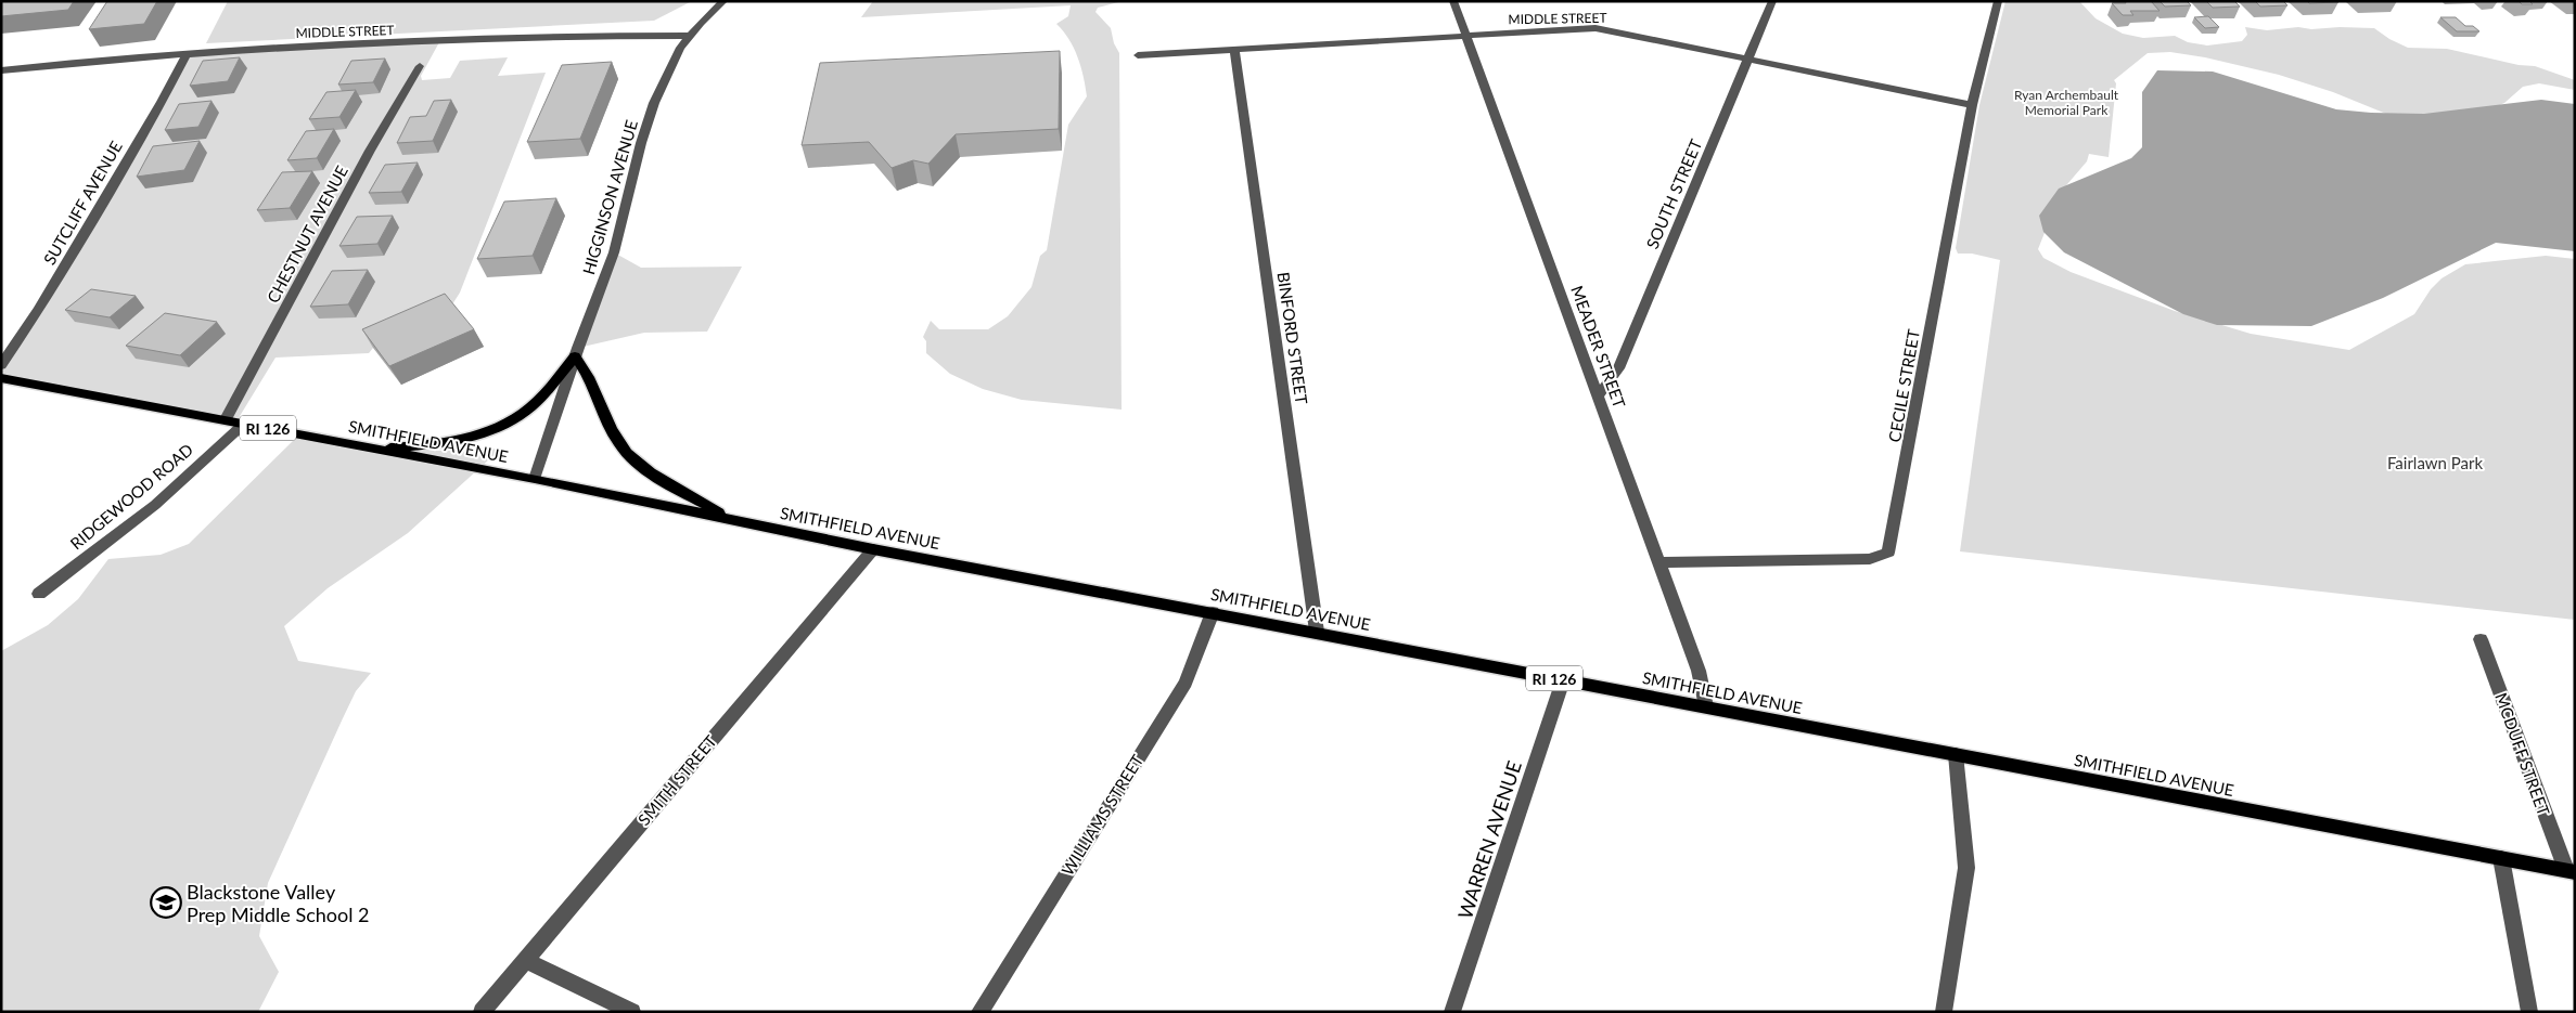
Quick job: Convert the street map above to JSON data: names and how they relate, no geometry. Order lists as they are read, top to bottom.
{
  "streets": {
    "main road": ["RI 126", "SMITHFIELD AVENUE"],
    "street": [
      "MIDDLE STREET",
      "SOUTH STREET",
      "HIGGINSON AVENUE",
      "SUTCLIFF AVENUE",
      "CHESTNUT AVENUE",
      "BINFORD STREET",
      "MEADER STREET",
      "CECILE STREET",
      "RIDGEWOOD ROAD",
      "MCDUFF STREET",
      "SMITH STREET",
      "WILLIAMS STREET",
      "WARREN AVENUE"
    ]
  },
  "crossings": [
    ["MIDDLE STREET", "SOUTH STREET"],
    ["MIDDLE STREET", "HIGGINSON AVENUE"],
    ["MIDDLE STREET", "SUTCLIFF AVENUE"],
    ["MIDDLE STREET", "BINFORD STREET"],
    ["MIDDLE STREET", "MEADER STREET"],
    ["MIDDLE STREET", "CECILE STREET"],
    ["SOUTH STREET", "MEADER STREET"],
    ["HIGGINSON AVENUE", "SMITHFIELD AVENUE"],
    ["CHESTNUT AVENUE", "SMITHFIELD AVENUE"],
    ["BINFORD STREET", "SMITHFIELD AVENUE"],
    ["MEADER STREET", "CECILE STREET"],
    ["MEADER STREET", "SMITHFIELD AVENUE"],
    ["SMITHFIELD AVENUE", "RIDGEWOOD ROAD"],
    ["SMITHFIELD AVENUE", "MCDUFF STREET"],
    ["SMITHFIELD AVENUE", "SMITH STREET"],
    ["SMITHFIELD AVENUE", "WILLIAMS STREET"],
    ["SMITHFIELD AVENUE", "WARREN AVENUE"]
  ],
  "parks": ["Ryan Archembault Memorial Park", "Fairlawn Park"],
  "places": {
    "school or university": ["Blackstone Valley Prep Middle School 2"]
  }
}
